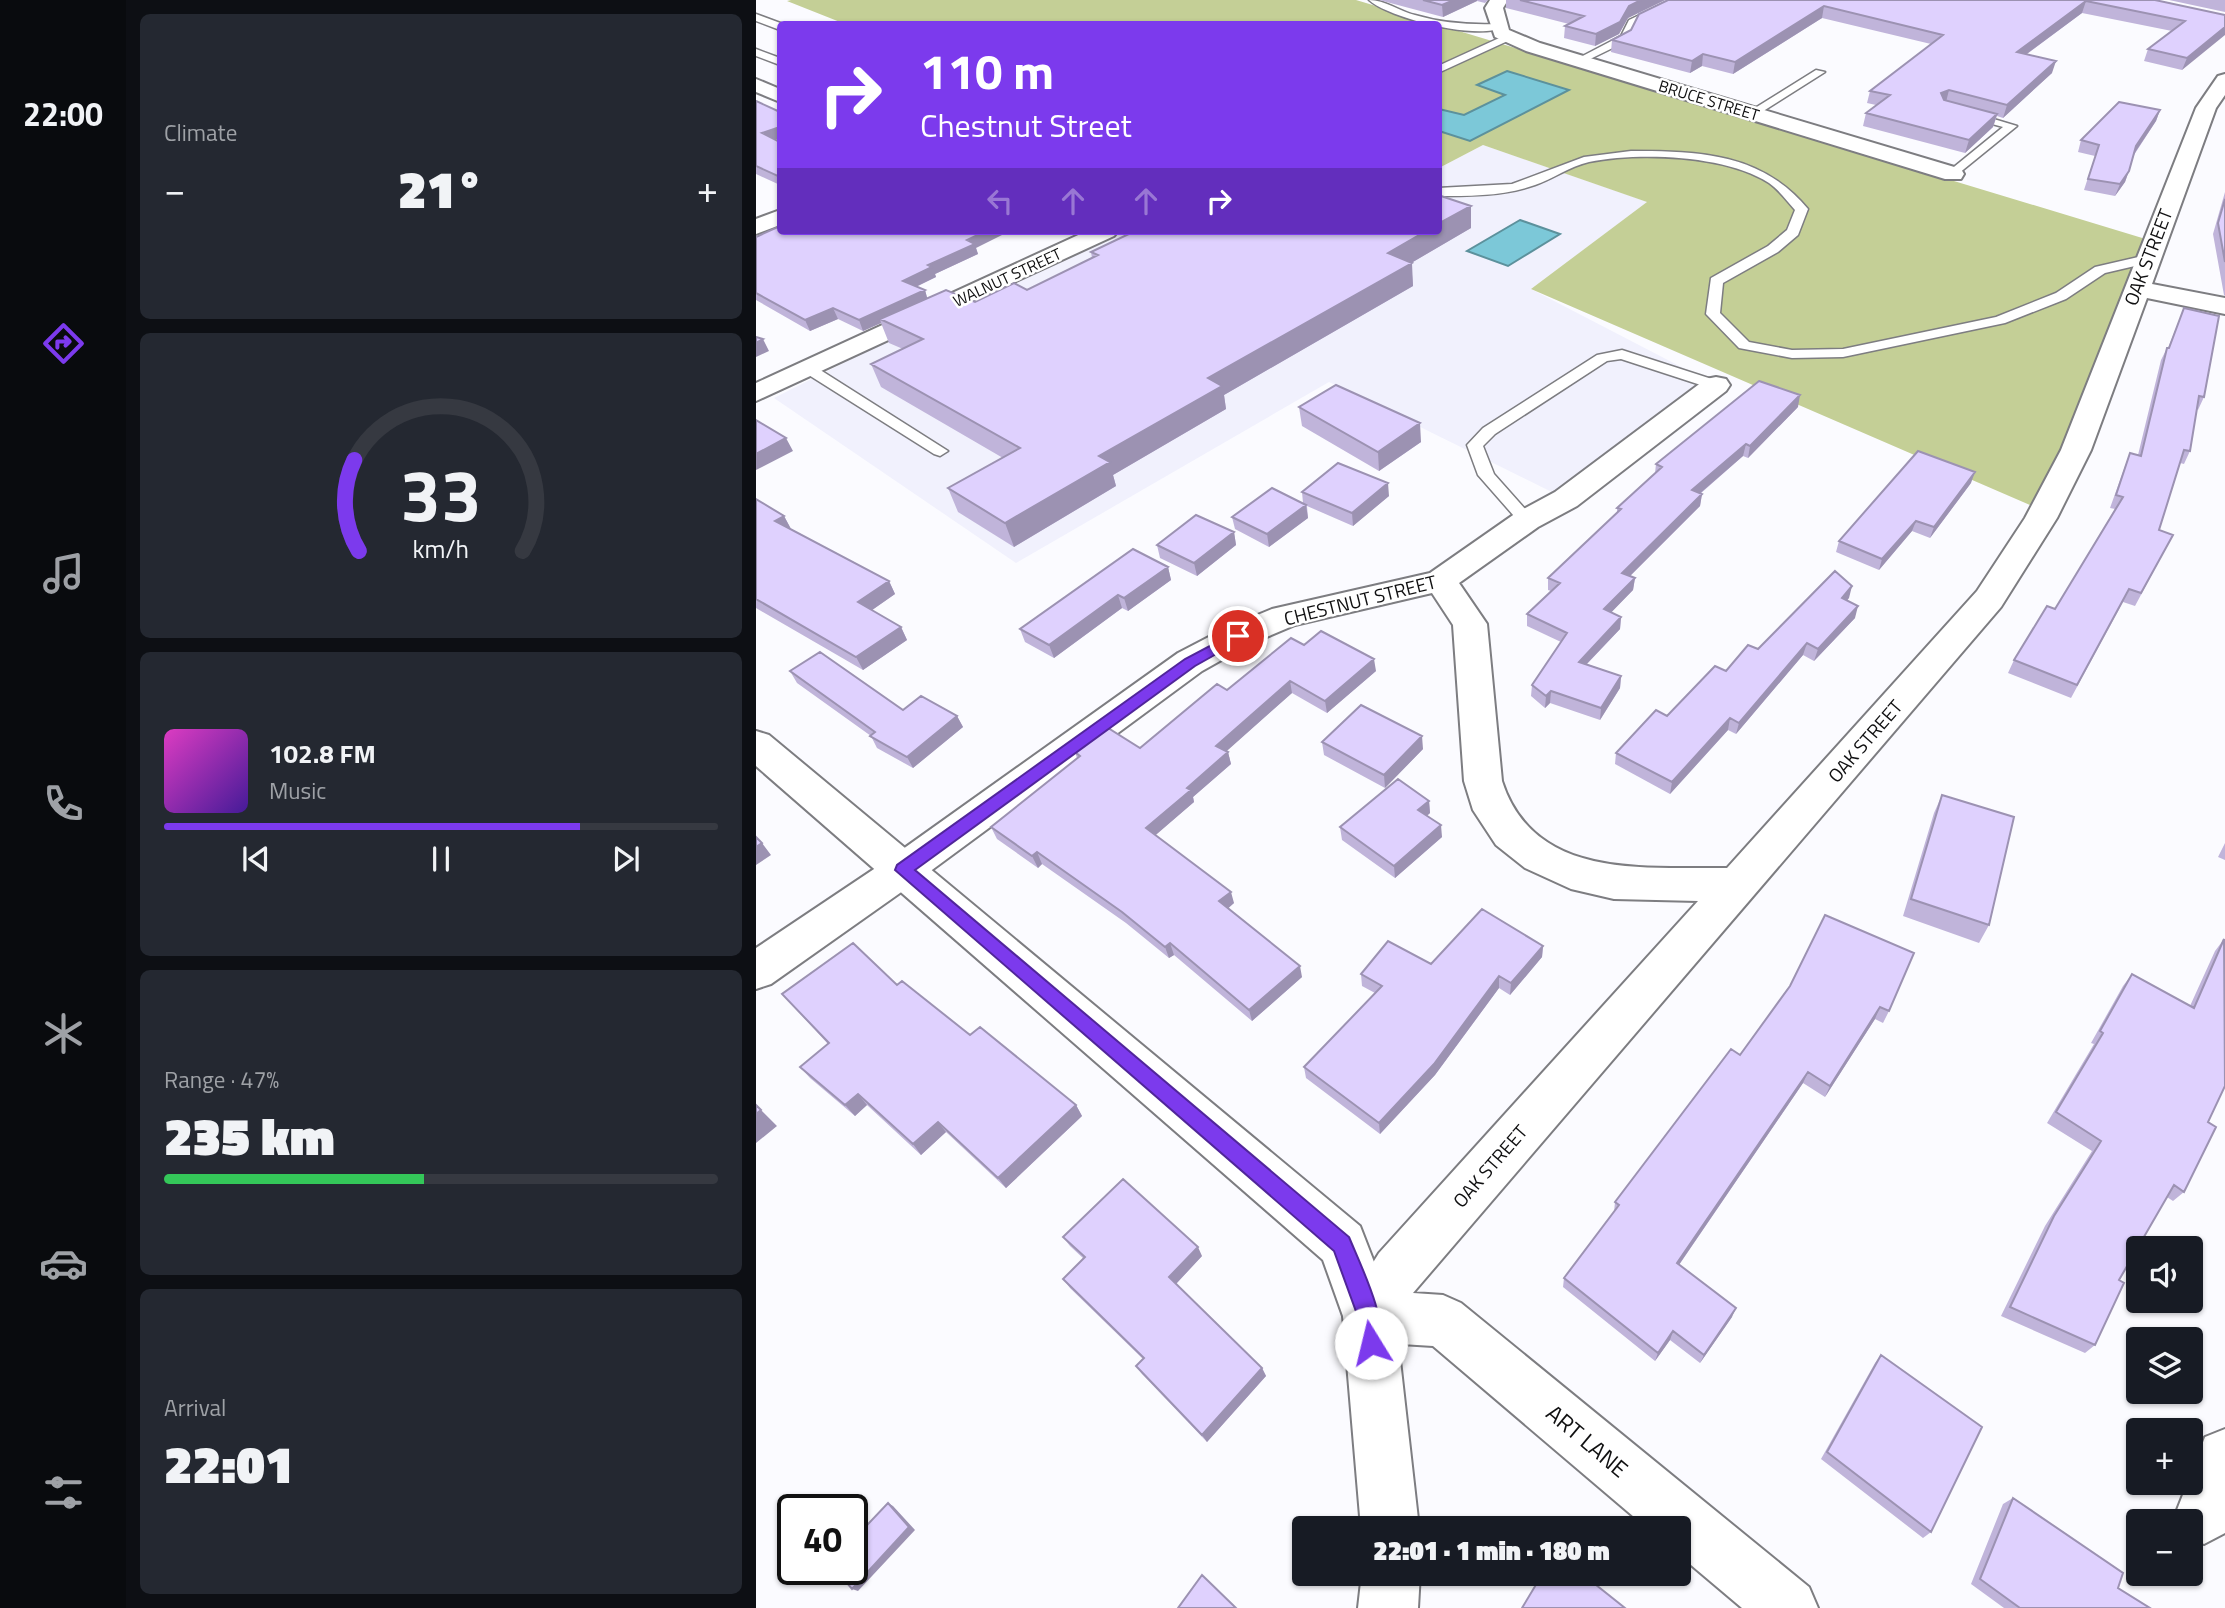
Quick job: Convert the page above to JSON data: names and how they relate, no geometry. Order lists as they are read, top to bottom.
{
  "streets": {
    "street": [
      "BRUCE STREET",
      "OAK STREET",
      "WALNUT STREET",
      "CHESTNUT STREET",
      "ART LANE"
    ]
  },
  "crossings": [
    ["OAK STREET", "ART LANE"]
  ],
  "page": {
    "tabs": "22:00",
    "tile": [
      "Climate",
      ["Range · 47%", "235 km"],
      ["Arrival", "22:01"]
    ],
    "turn": ["110 m", "Chestnut Street"],
    "heat": ["−", "21°", "+"],
    "song": ["102.8 FM", "Music"],
    "map_buttons": ["+", "−"],
    "limit": "40",
    "trip": "22:01 · 1 min · 180 m",
    "gauge": ["33", "km/h"]
  }
}
